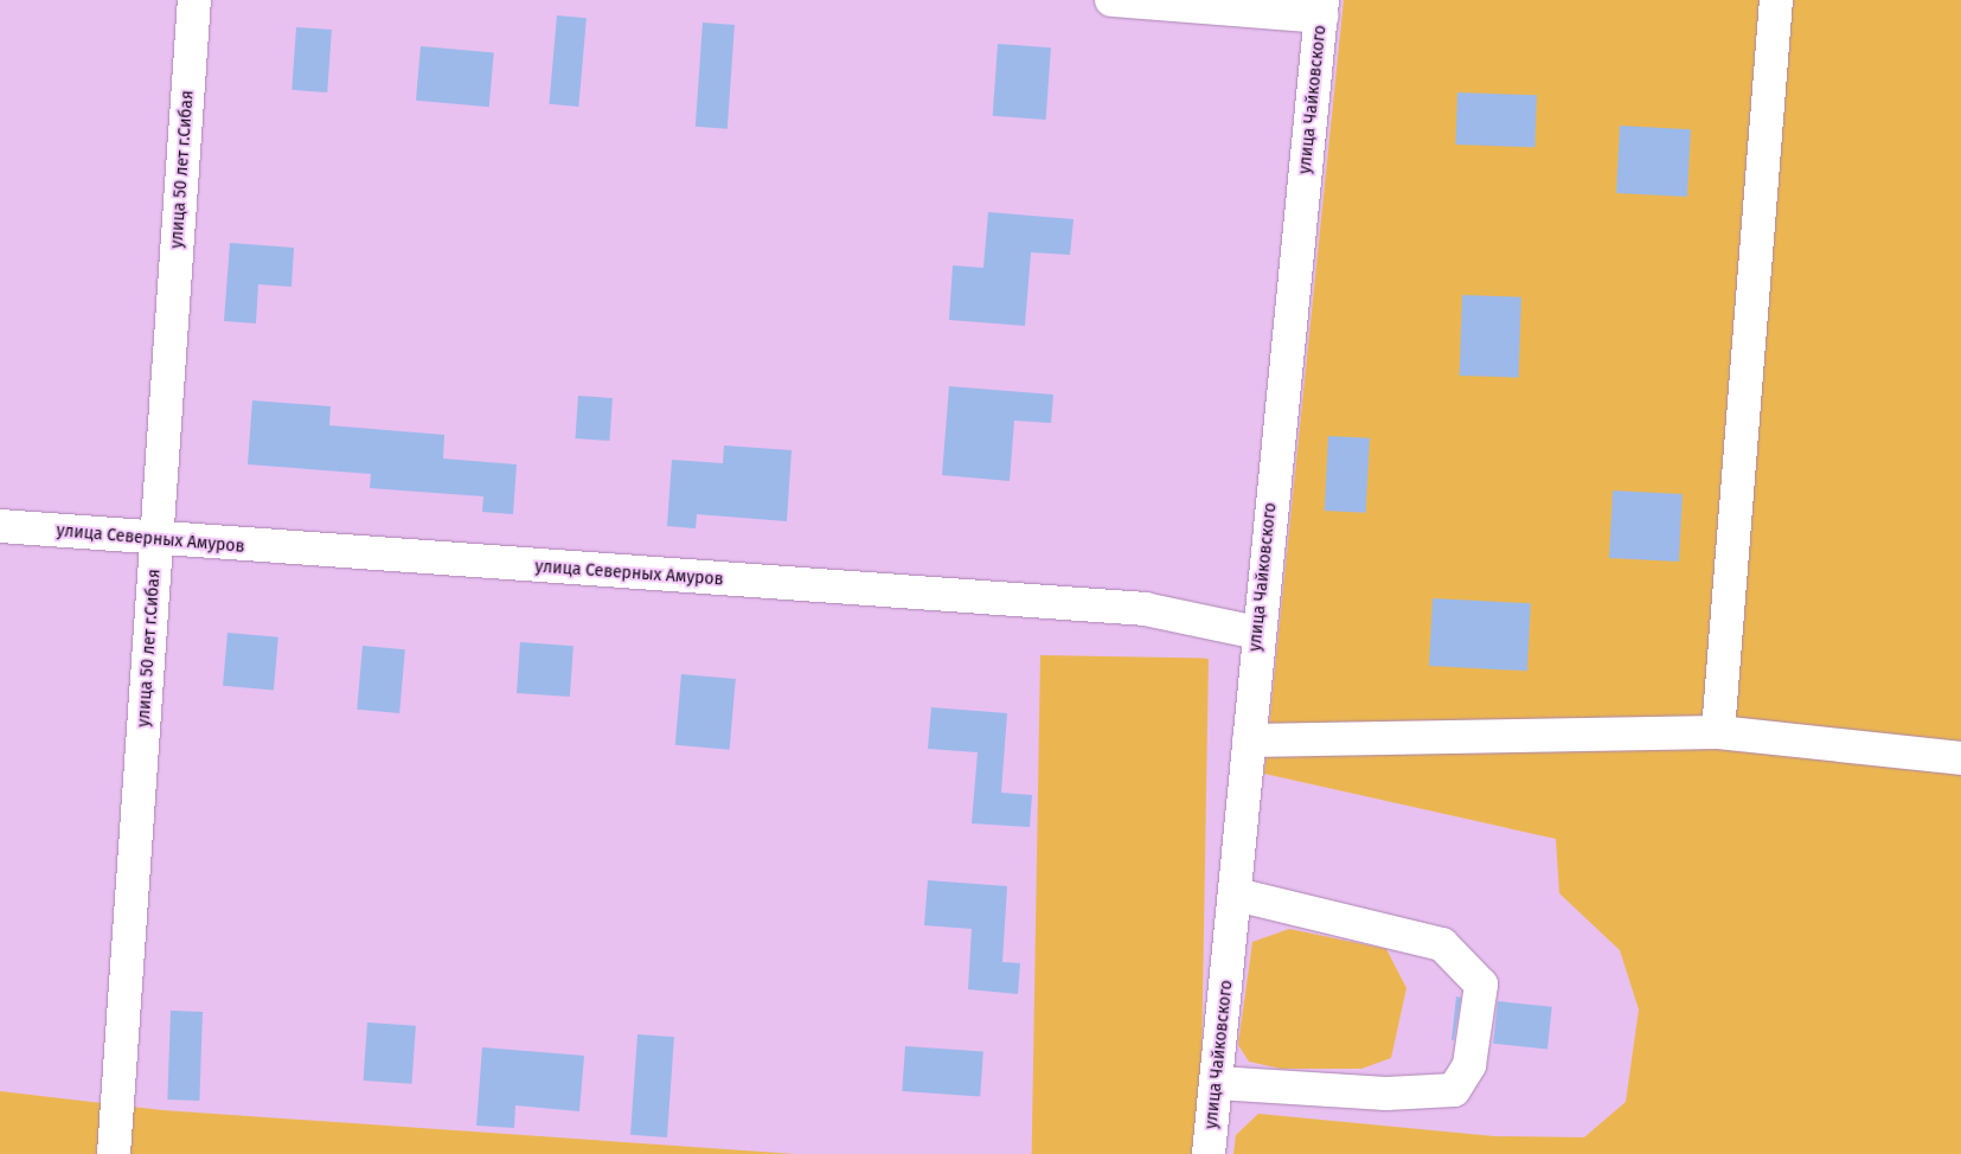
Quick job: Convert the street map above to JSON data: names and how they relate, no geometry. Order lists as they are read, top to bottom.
{
  "streets": {
    "street": ["улица Чайковского", "улица 50 лет г.Сибая", "улица Северных Амуров"]
  },
  "crossings": [
    ["улица Чайковского", "улица Северных Амуров"],
    ["улица 50 лет г.Сибая", "улица Северных Амуров"]
  ]
}
